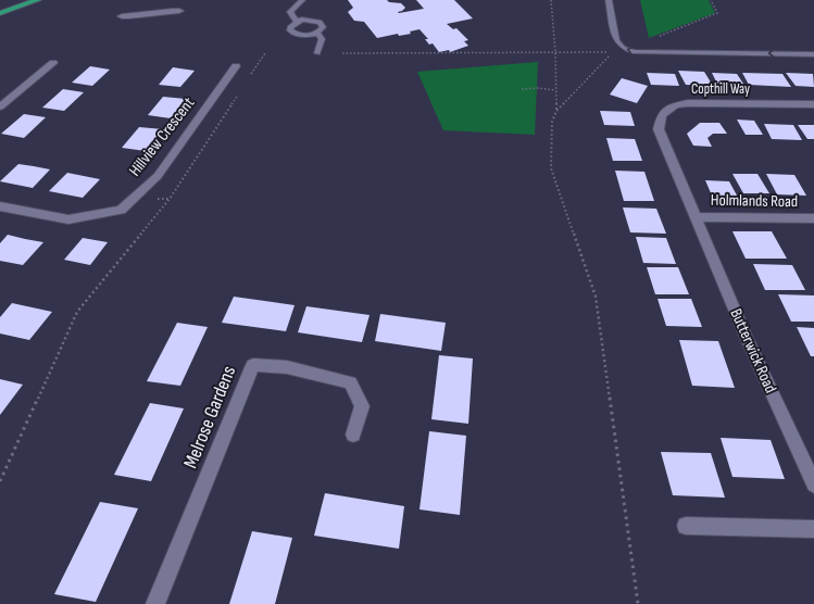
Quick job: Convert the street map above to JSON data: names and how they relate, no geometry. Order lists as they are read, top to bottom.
{
  "streets": {
    "street": [
      "Copthill Way",
      "Hillview Crescent",
      "Holmlands Road",
      "Butterwick Road",
      "Melrose Gardens"
    ]
  },
  "crossings": [
    ["Copthill Way", "Holmlands Road"],
    ["Copthill Way", "Butterwick Road"],
    ["Holmlands Road", "Butterwick Road"]
  ]
}
